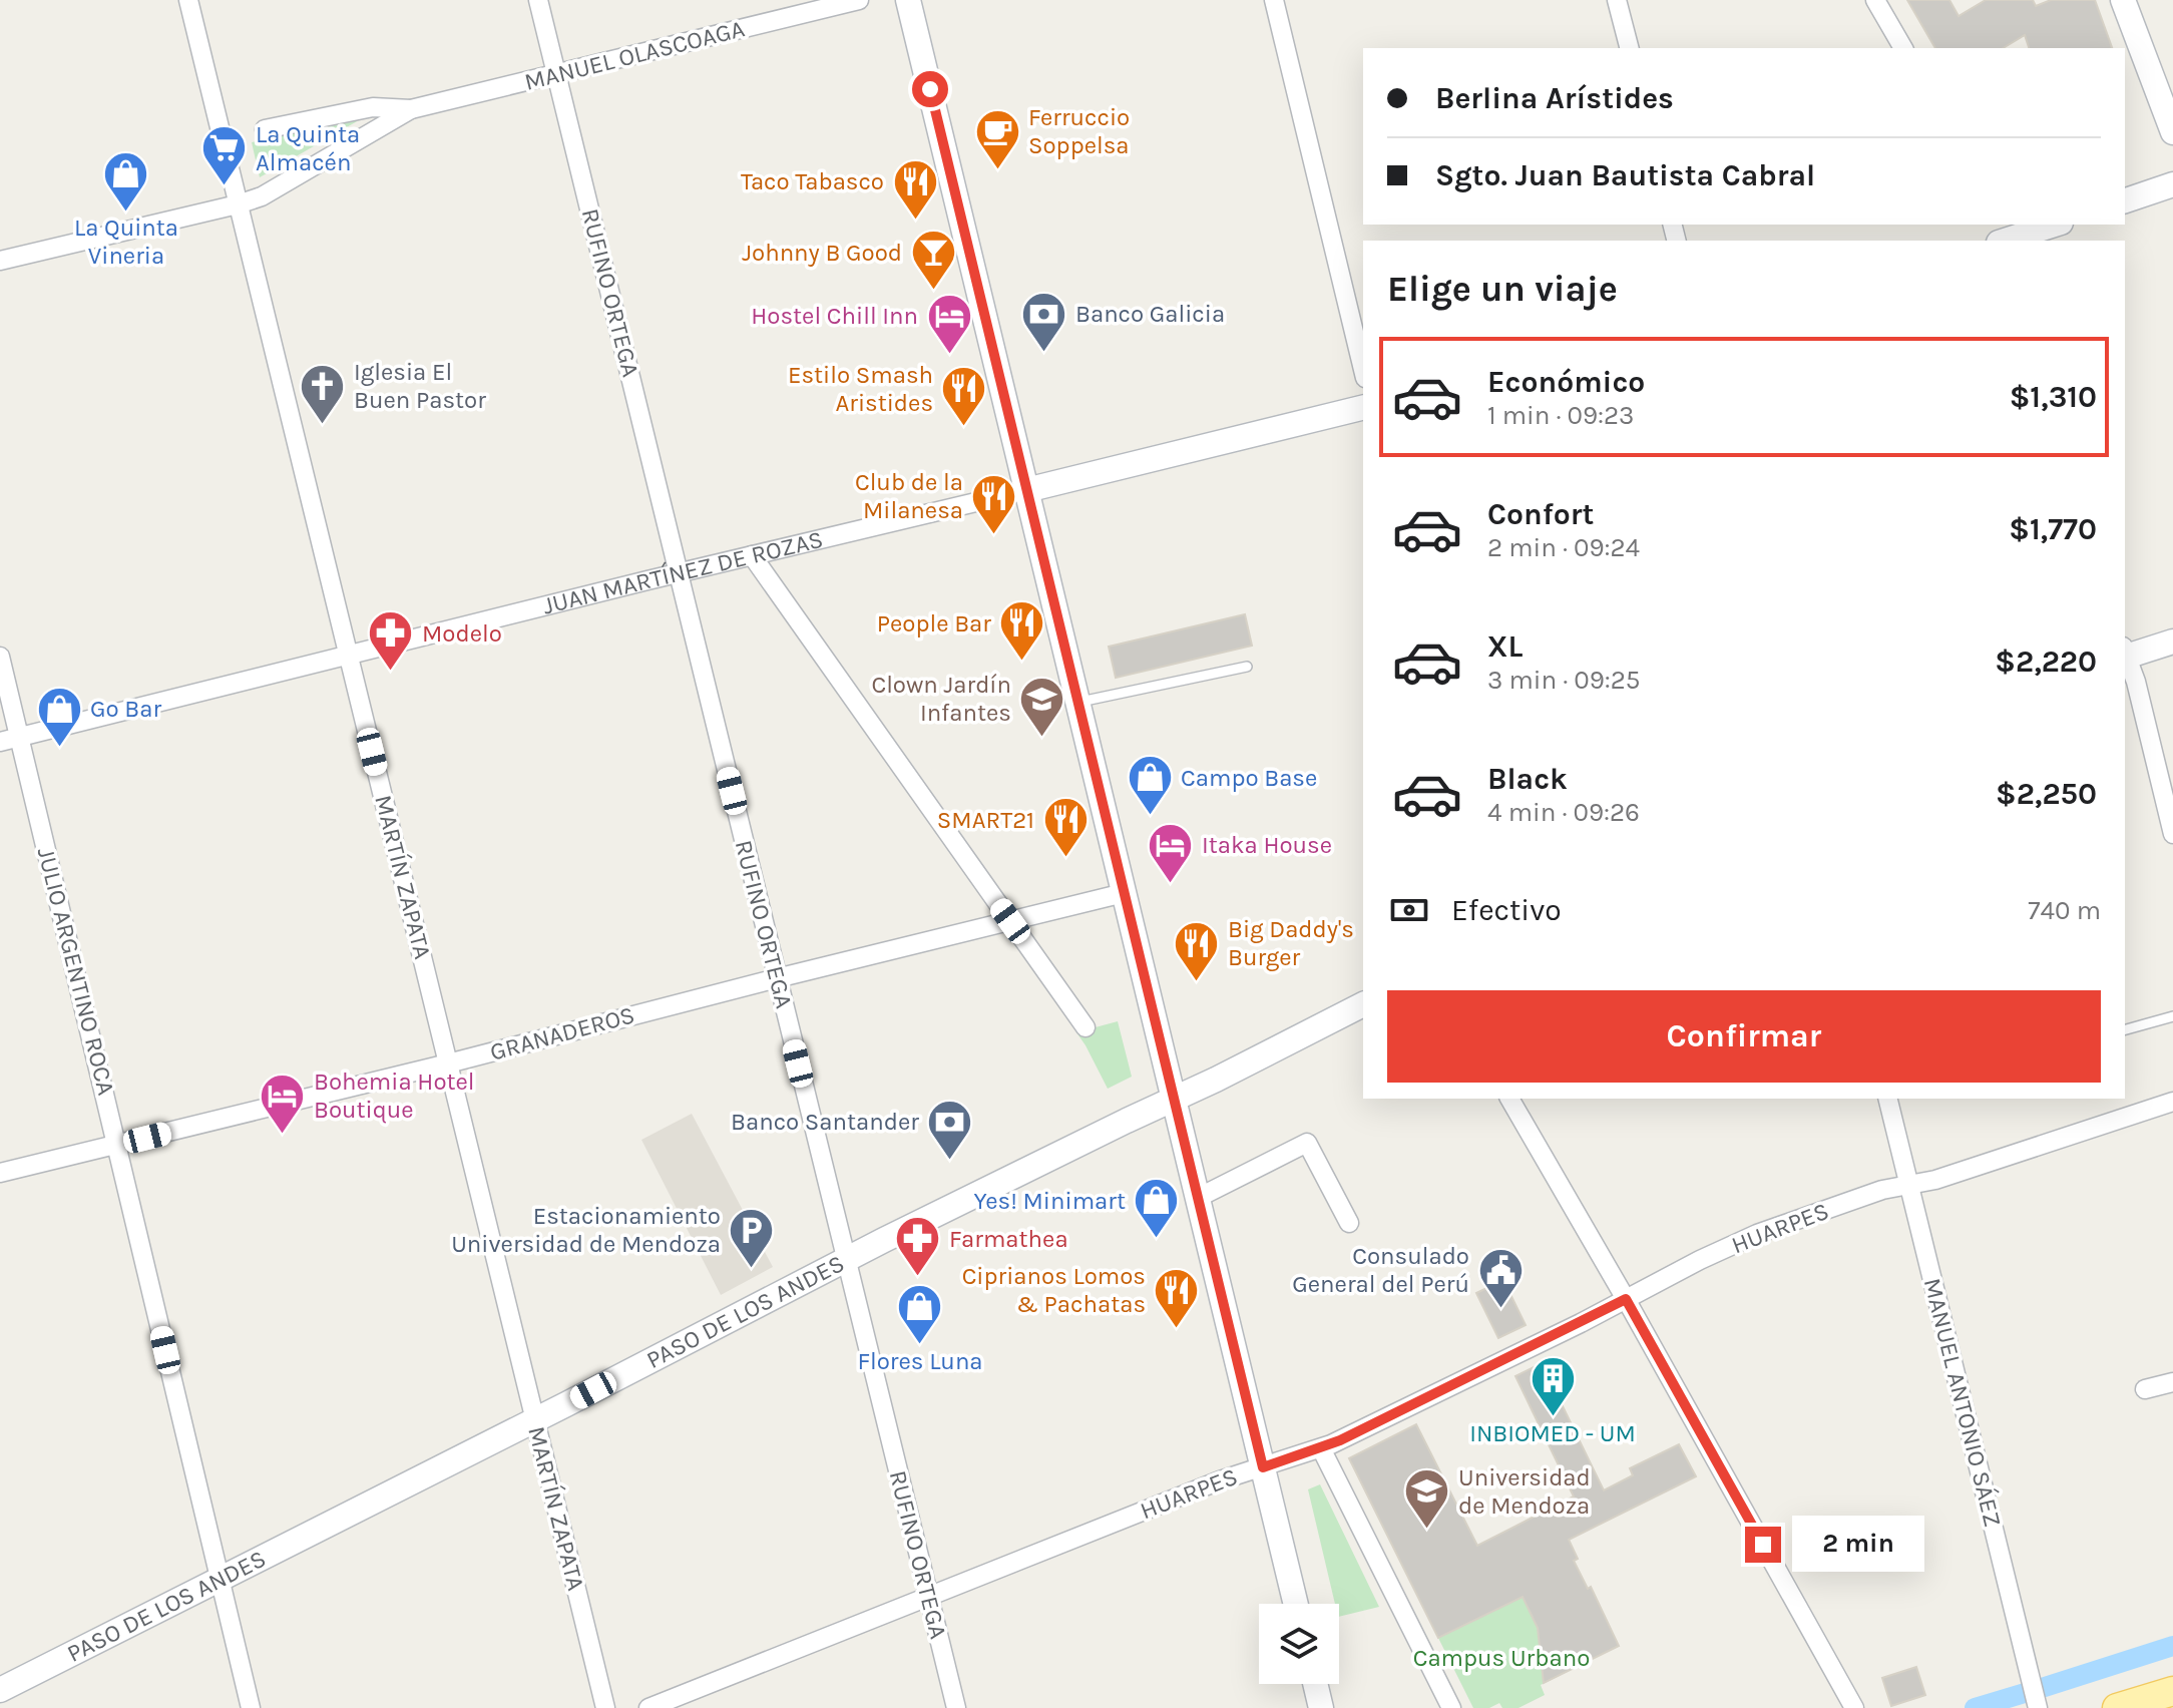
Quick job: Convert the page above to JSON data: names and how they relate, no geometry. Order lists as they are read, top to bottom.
{
  "streets": {
    "street": [
      "MANUEL OLASCOAGA",
      "RUFINO ORTEGA",
      "JUAN MARTÍNEZ DE ROZAS",
      "MARTÍN ZAPATA",
      "JULIO ARGENTINO ROCA",
      "GRANADEROS",
      "HUARPES",
      "PASO DE LOS ANDES",
      "MANUEL ANTONIO SÁEZ"
    ]
  },
  "crossings": [
    ["MANUEL OLASCOAGA", "RUFINO ORTEGA"],
    ["MANUEL OLASCOAGA", "MARTÍN ZAPATA"],
    ["RUFINO ORTEGA", "JUAN MARTÍNEZ DE ROZAS"],
    ["RUFINO ORTEGA", "GRANADEROS"],
    ["RUFINO ORTEGA", "HUARPES"],
    ["RUFINO ORTEGA", "PASO DE LOS ANDES"],
    ["JUAN MARTÍNEZ DE ROZAS", "MARTÍN ZAPATA"],
    ["JUAN MARTÍNEZ DE ROZAS", "JULIO ARGENTINO ROCA"],
    ["MARTÍN ZAPATA", "GRANADEROS"],
    ["MARTÍN ZAPATA", "PASO DE LOS ANDES"],
    ["JULIO ARGENTINO ROCA", "GRANADEROS"],
    ["JULIO ARGENTINO ROCA", "PASO DE LOS ANDES"],
    ["HUARPES", "MANUEL ANTONIO SÁEZ"]
  ],
  "parks": ["Campus Urbano"],
  "places": {
    "cafe": ["Ferruccio Soppelsa"],
    "supermarket": ["La Quinta Almacén"],
    "shop": [
      "La Quinta Vineria",
      "Go Bar",
      "Campo Base",
      "Yes! Minimart",
      "Flores Luna"
    ],
    "restaurant": [
      "Taco Tabasco",
      "Estilo Smash Aristides",
      "Club de la Milanesa",
      "People Bar",
      "SMART21",
      "Big Daddy's Burger",
      "Ciprianos Lomos & Pachatas"
    ],
    "bar": ["Johnny B Good"],
    "bank": ["Banco Galicia", "Banco Santander"],
    "hotel": ["Hostel Chill Inn", "Itaka House", "Bohemia Hotel Boutique"],
    "church": ["Iglesia El Buen Pastor"],
    "pharmacy": ["Modelo", "Farmathea"],
    "school or university": ["Clown Jardín Infantes", "Universidad de Mendoza"],
    "parking": ["Estacionamiento Universidad de Mendoza"],
    "public building": ["Consulado General del Perú"],
    "building": ["INBIOMED - UM"]
  },
  "page": {
    "banner": ["Berlina Arístides", "Sgto. Juan Bautista Cabral"],
    "heading": "Elige un viaje",
    "list": [
      {
        "name": "Económico",
        "note": "1 min · 09:23",
        "value": "$1,310"
      },
      {
        "name": "Confort",
        "note": "2 min · 09:24",
        "value": "$1,770"
      },
      {
        "name": "XL",
        "note": "3 min · 09:25",
        "value": "$2,220"
      },
      {
        "name": "Black",
        "note": "4 min · 09:26",
        "value": "$2,250"
      }
    ],
    "pay": ["Efectivo", "740 m"],
    "buttons": "Confirmar",
    "bubble": "2 min"
  }
}
